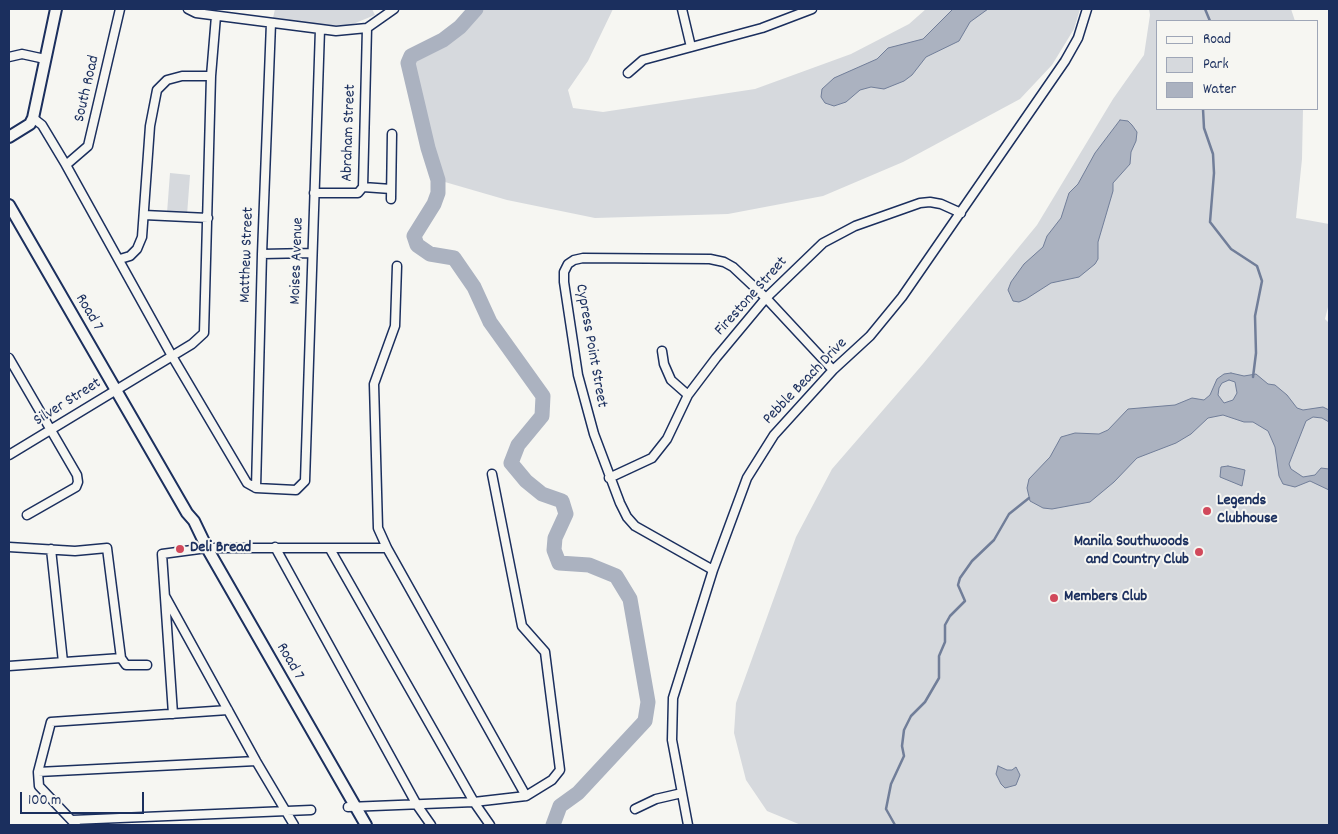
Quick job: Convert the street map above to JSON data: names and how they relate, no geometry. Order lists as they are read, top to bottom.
{
  "streets": {
    "street": [
      "South Road",
      "Abraham Street",
      "Matthew Street",
      "Moises Avenue",
      "Firestone Street",
      "Road 7",
      "Cypress Point Street",
      "Pebble Beach Drive",
      "Silver Street"
    ]
  },
  "crossings": [
    ["Abraham Street", "Moises Avenue"],
    ["Matthew Street", "Moises Avenue"],
    ["Firestone Street", "Cypress Point Street"],
    ["Firestone Street", "Pebble Beach Drive"],
    ["Road 7", "Silver Street"],
    ["Cypress Point Street", "Pebble Beach Drive"]
  ],
  "places": [
    "Legends Clubhouse",
    "Deli Bread",
    "Manila Southwoods and Country Club",
    "Members Club"
  ],
  "legend": ["Road", "Park", "Water"],
  "scale_bar": "100 m"
}
